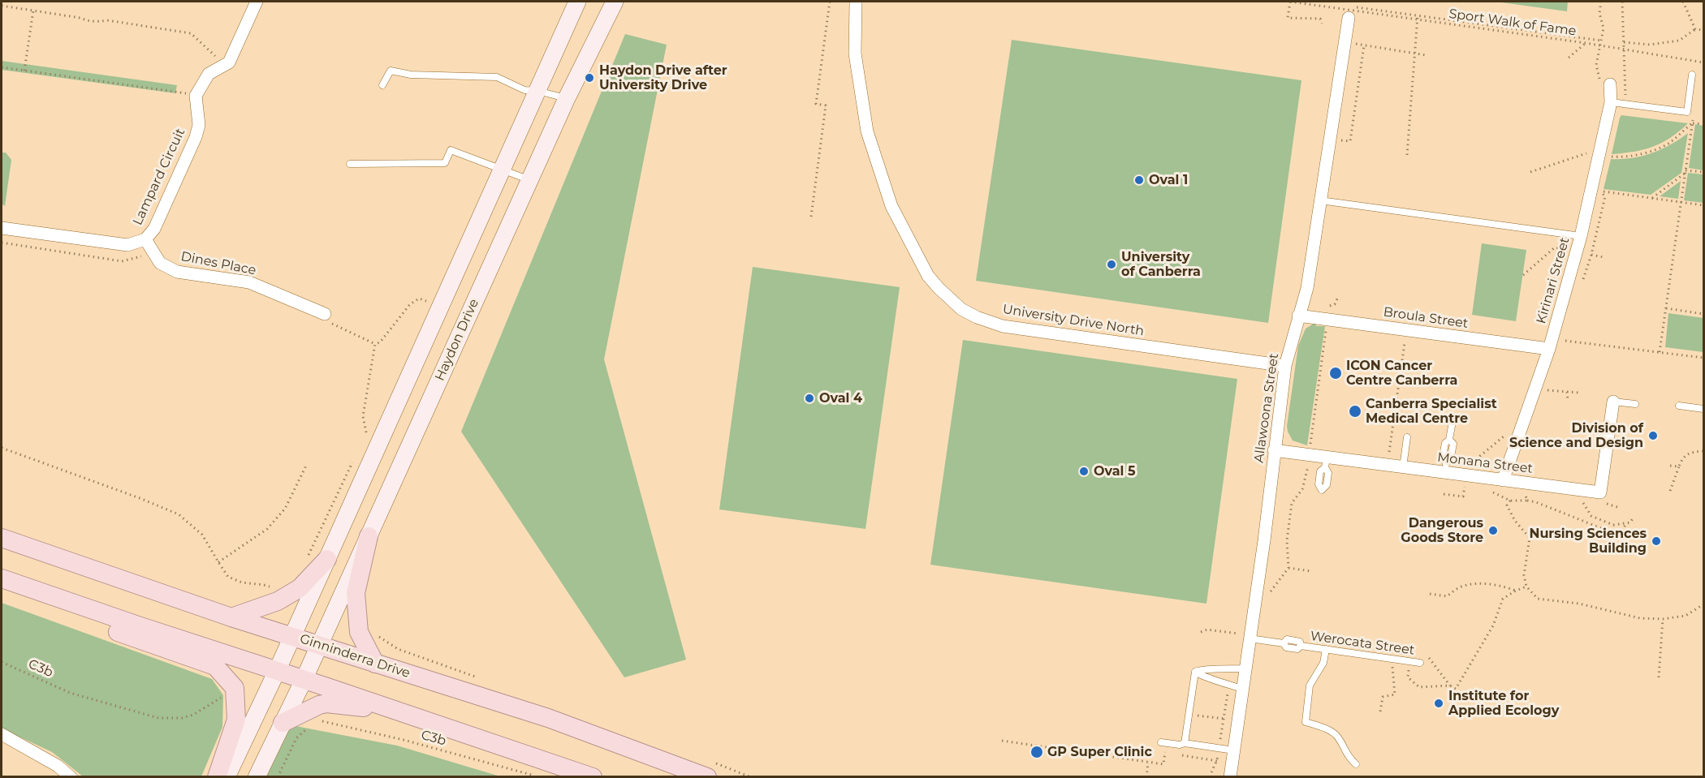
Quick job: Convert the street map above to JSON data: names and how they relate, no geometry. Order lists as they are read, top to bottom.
{
  "streets": {
    "main road": ["Haydon Drive", "Ginninderra Drive"],
    "street": [
      "Lampard Circuit",
      "Dines Place",
      "Kirinari Street",
      "Broula Street",
      "University Drive North",
      "Allawoona Street",
      "Monana Street"
    ],
    "lane": ["Werocata Street"],
    "path": ["Sport Walk of Fame", "C3b"]
  },
  "crossings": [
    ["Lampard Circuit", "Dines Place"],
    ["Kirinari Street", "Broula Street"],
    ["Kirinari Street", "Monana Street"],
    ["Broula Street", "Allawoona Street"],
    ["University Drive North", "Allawoona Street"],
    ["Haydon Drive", "Ginninderra Drive"],
    ["Allawoona Street", "Monana Street"],
    ["Allawoona Street", "Werocata Street"]
  ],
  "places": [
    "Haydon Drive after University Drive",
    "Oval 1",
    "University of Canberra",
    "ICON Cancer Centre Canberra",
    "Oval 4",
    "Canberra Specialist Medical Centre",
    "Division of Science and Design",
    "Oval 5",
    "Dangerous Goods Store",
    "Nursing Sciences Building",
    "Institute for Applied Ecology",
    "GP Super Clinic"
  ]
}
